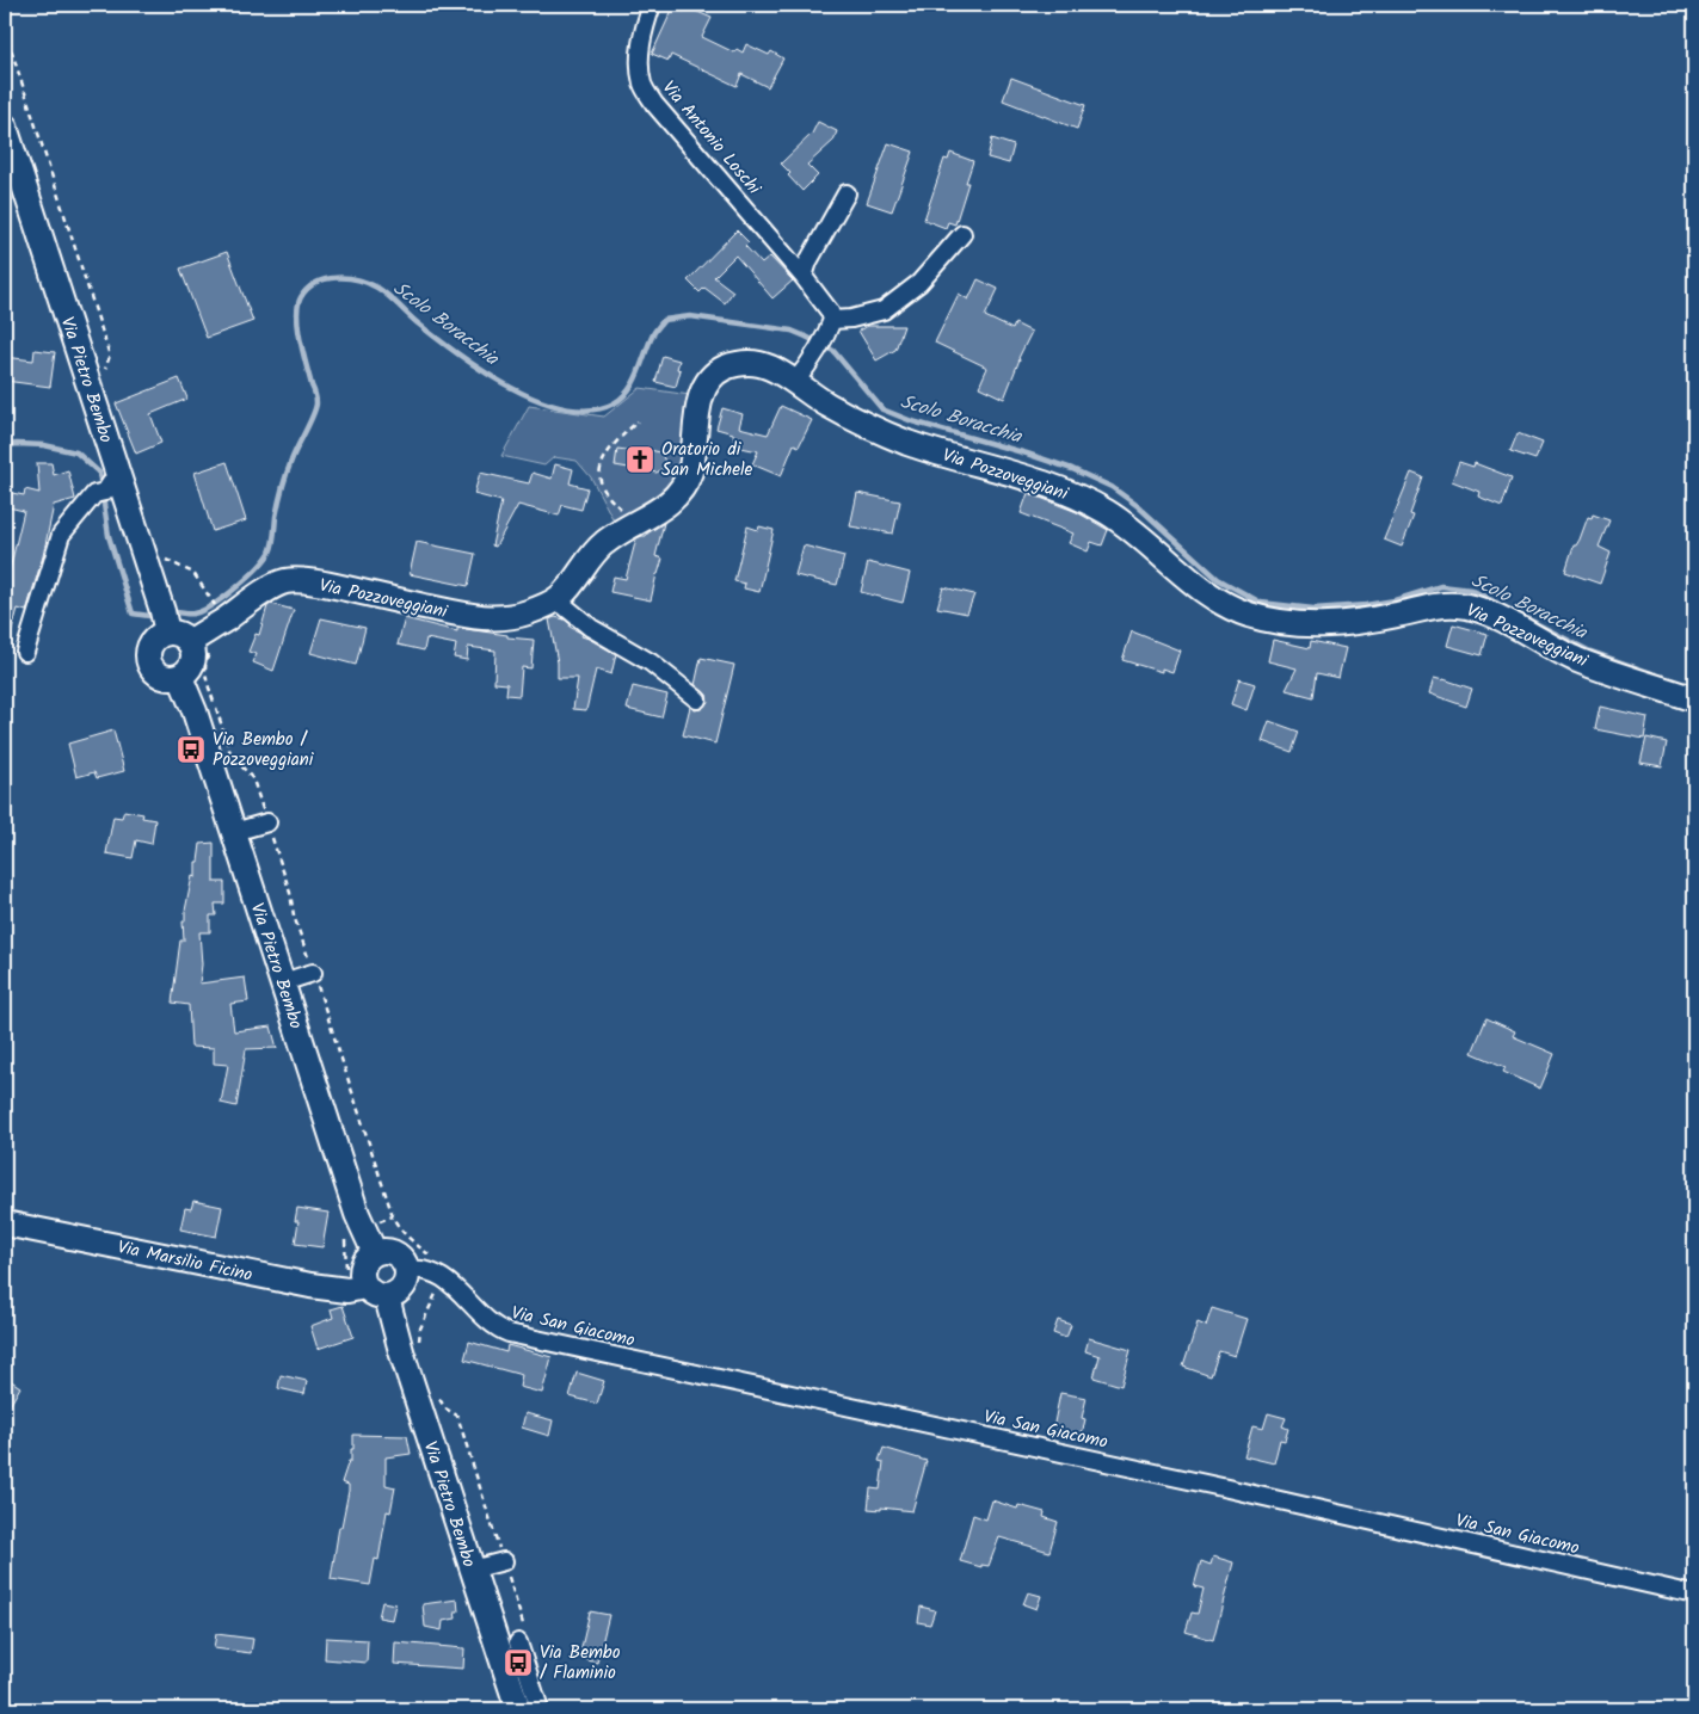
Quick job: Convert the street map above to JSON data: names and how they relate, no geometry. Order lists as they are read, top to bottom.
{
  "streets": {
    "street": [
      "Via Antonio Loschi",
      "Via Pietro Bembo",
      "Via Pozzoveggiani",
      "Via Marsilio Ficino",
      "Via San Giacomo"
    ]
  },
  "crossings": [
    ["Via Pietro Bembo", "Via Pozzoveggiani"],
    ["Via Pietro Bembo", "Via Marsilio Ficino"],
    ["Via Pietro Bembo", "Via San Giacomo"],
    ["Via Marsilio Ficino", "Via San Giacomo"]
  ],
  "water": ["Scolo Boracchia"],
  "places": {
    "church": ["Oratorio di San Michele"],
    "bus stop": ["Via Bembo / Pozzoveggiani", "Via Bembo / Flaminio"]
  }
}
